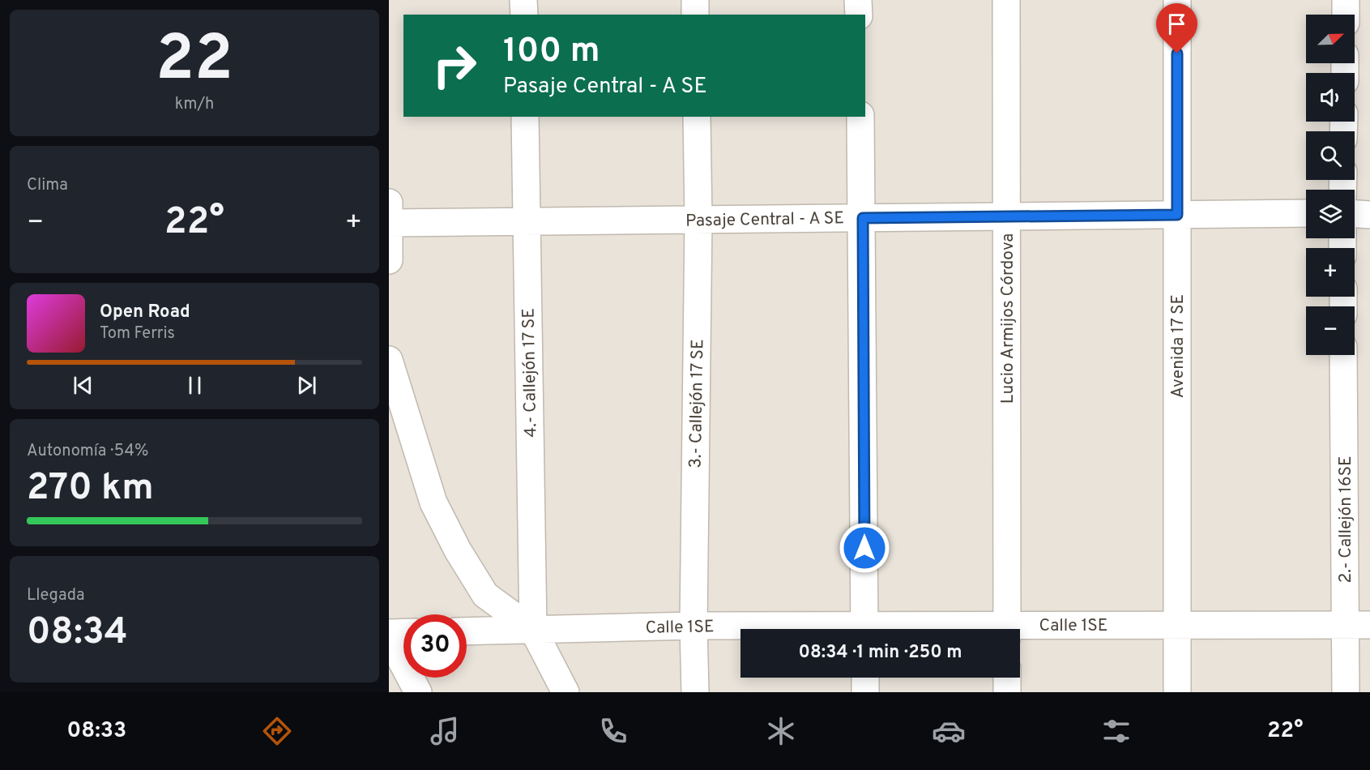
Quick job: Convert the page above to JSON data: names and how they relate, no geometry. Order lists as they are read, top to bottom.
{
  "streets": {
    "street": [
      "Pasaje Central - A SE",
      "Lucio Armijos Córdova",
      "Avenida 17 SE",
      "4.- Callejón 17 SE",
      "3.- Callejón 17 SE",
      "2.- Callejón 16SE",
      "Calle 1SE"
    ]
  },
  "crossings": [
    ["Pasaje Central - A SE", "Lucio Armijos Córdova"],
    ["Pasaje Central - A SE", "Avenida 17 SE"],
    ["Pasaje Central - A SE", "4.- Callejón 17 SE"],
    ["Pasaje Central - A SE", "3.- Callejón 17 SE"],
    ["Avenida 17 SE", "Calle 1SE"],
    ["4.- Callejón 17 SE", "Calle 1SE"],
    ["3.- Callejón 17 SE", "Calle 1SE"],
    ["2.- Callejón 16SE", "Calle 1SE"]
  ],
  "north": "top right",
  "page": {
    "tile": [
      ["22", "km/h"],
      "Clima",
      ["Autonomía · 54%", "270 km"],
      ["Llegada", "08:34"]
    ],
    "map_buttons": ["+", "−"],
    "turn": ["100 m", "Pasaje Central - A SE"],
    "heat": ["−", "22°", "+"],
    "song": ["Open Road", "Tom Ferris"],
    "limit": "30",
    "trip": "08:34 · 1 min · 250 m",
    "tabs": ["08:33", "22°"]
  }
}
